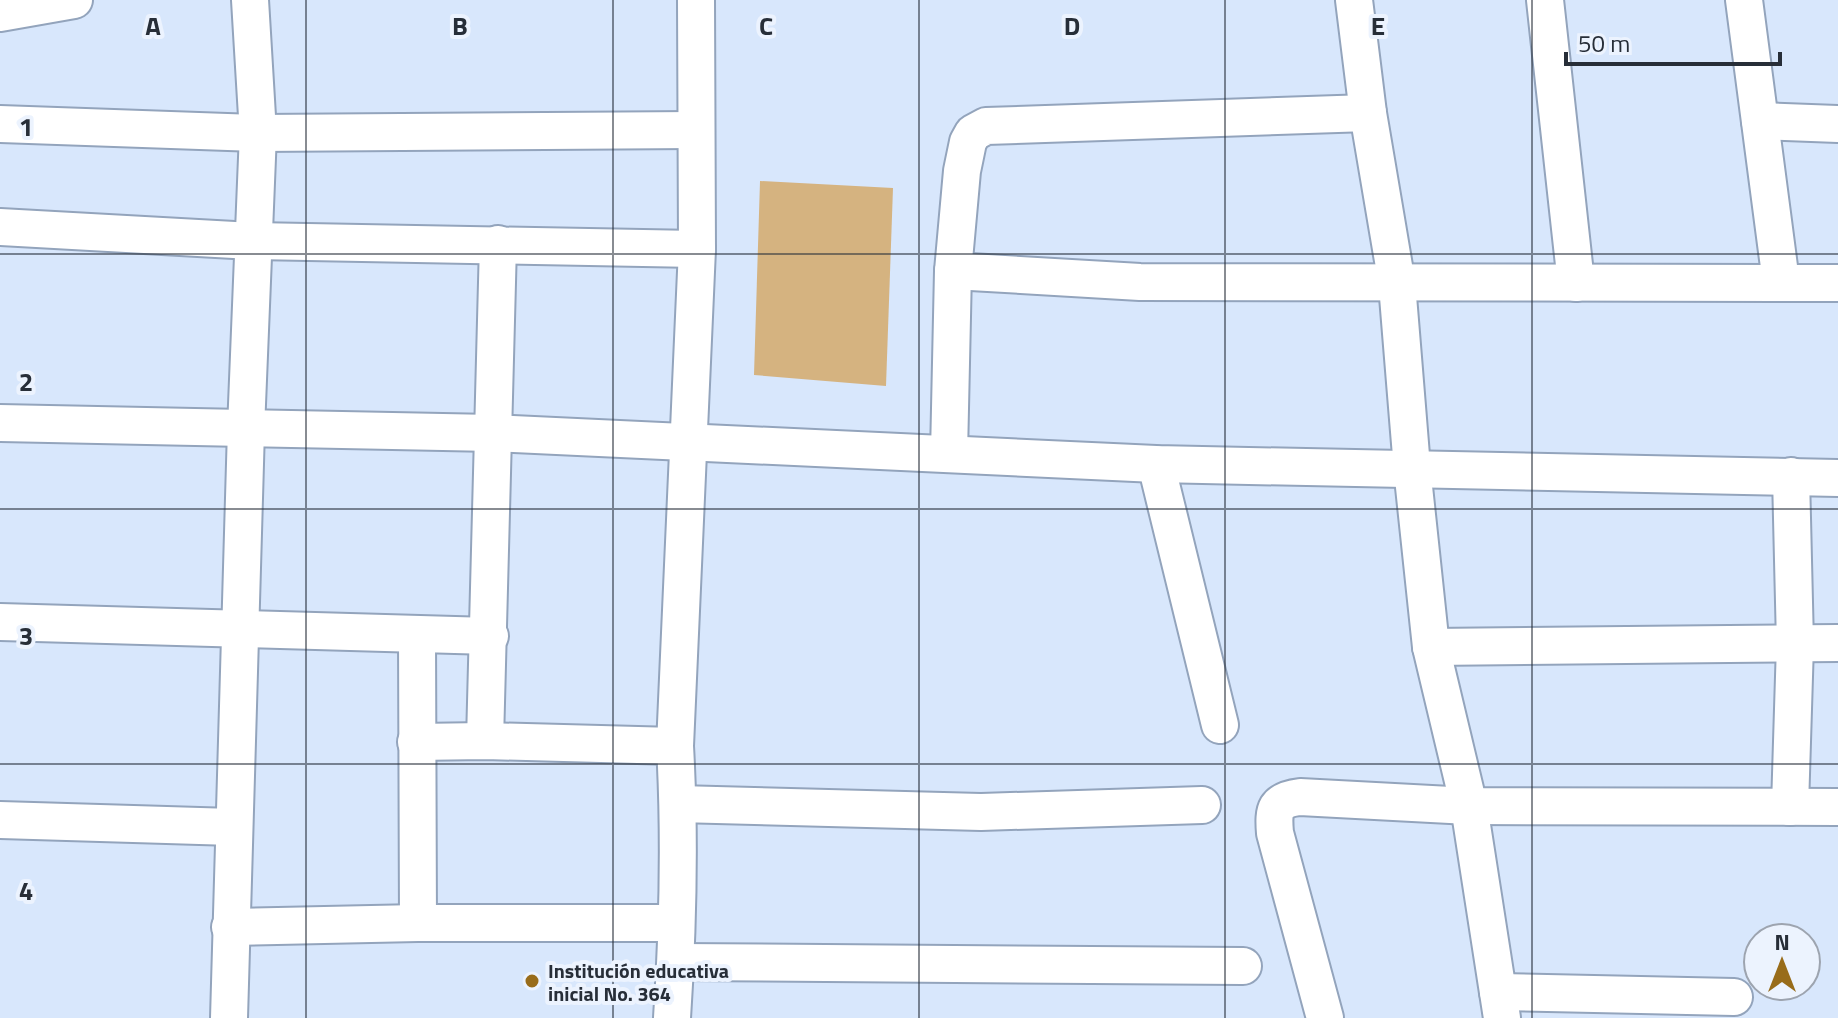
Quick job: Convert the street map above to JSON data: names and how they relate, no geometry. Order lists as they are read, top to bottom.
{
  "places": ["Institución educativa inicial No. 364"],
  "scale_bar": "50 m",
  "north": "top",
  "grid": {
    "columns": [
      "A",
      "B",
      "C",
      "D",
      "E"
    ],
    "rows": [
      "1",
      "2",
      "3",
      "4"
    ]
  }
}
